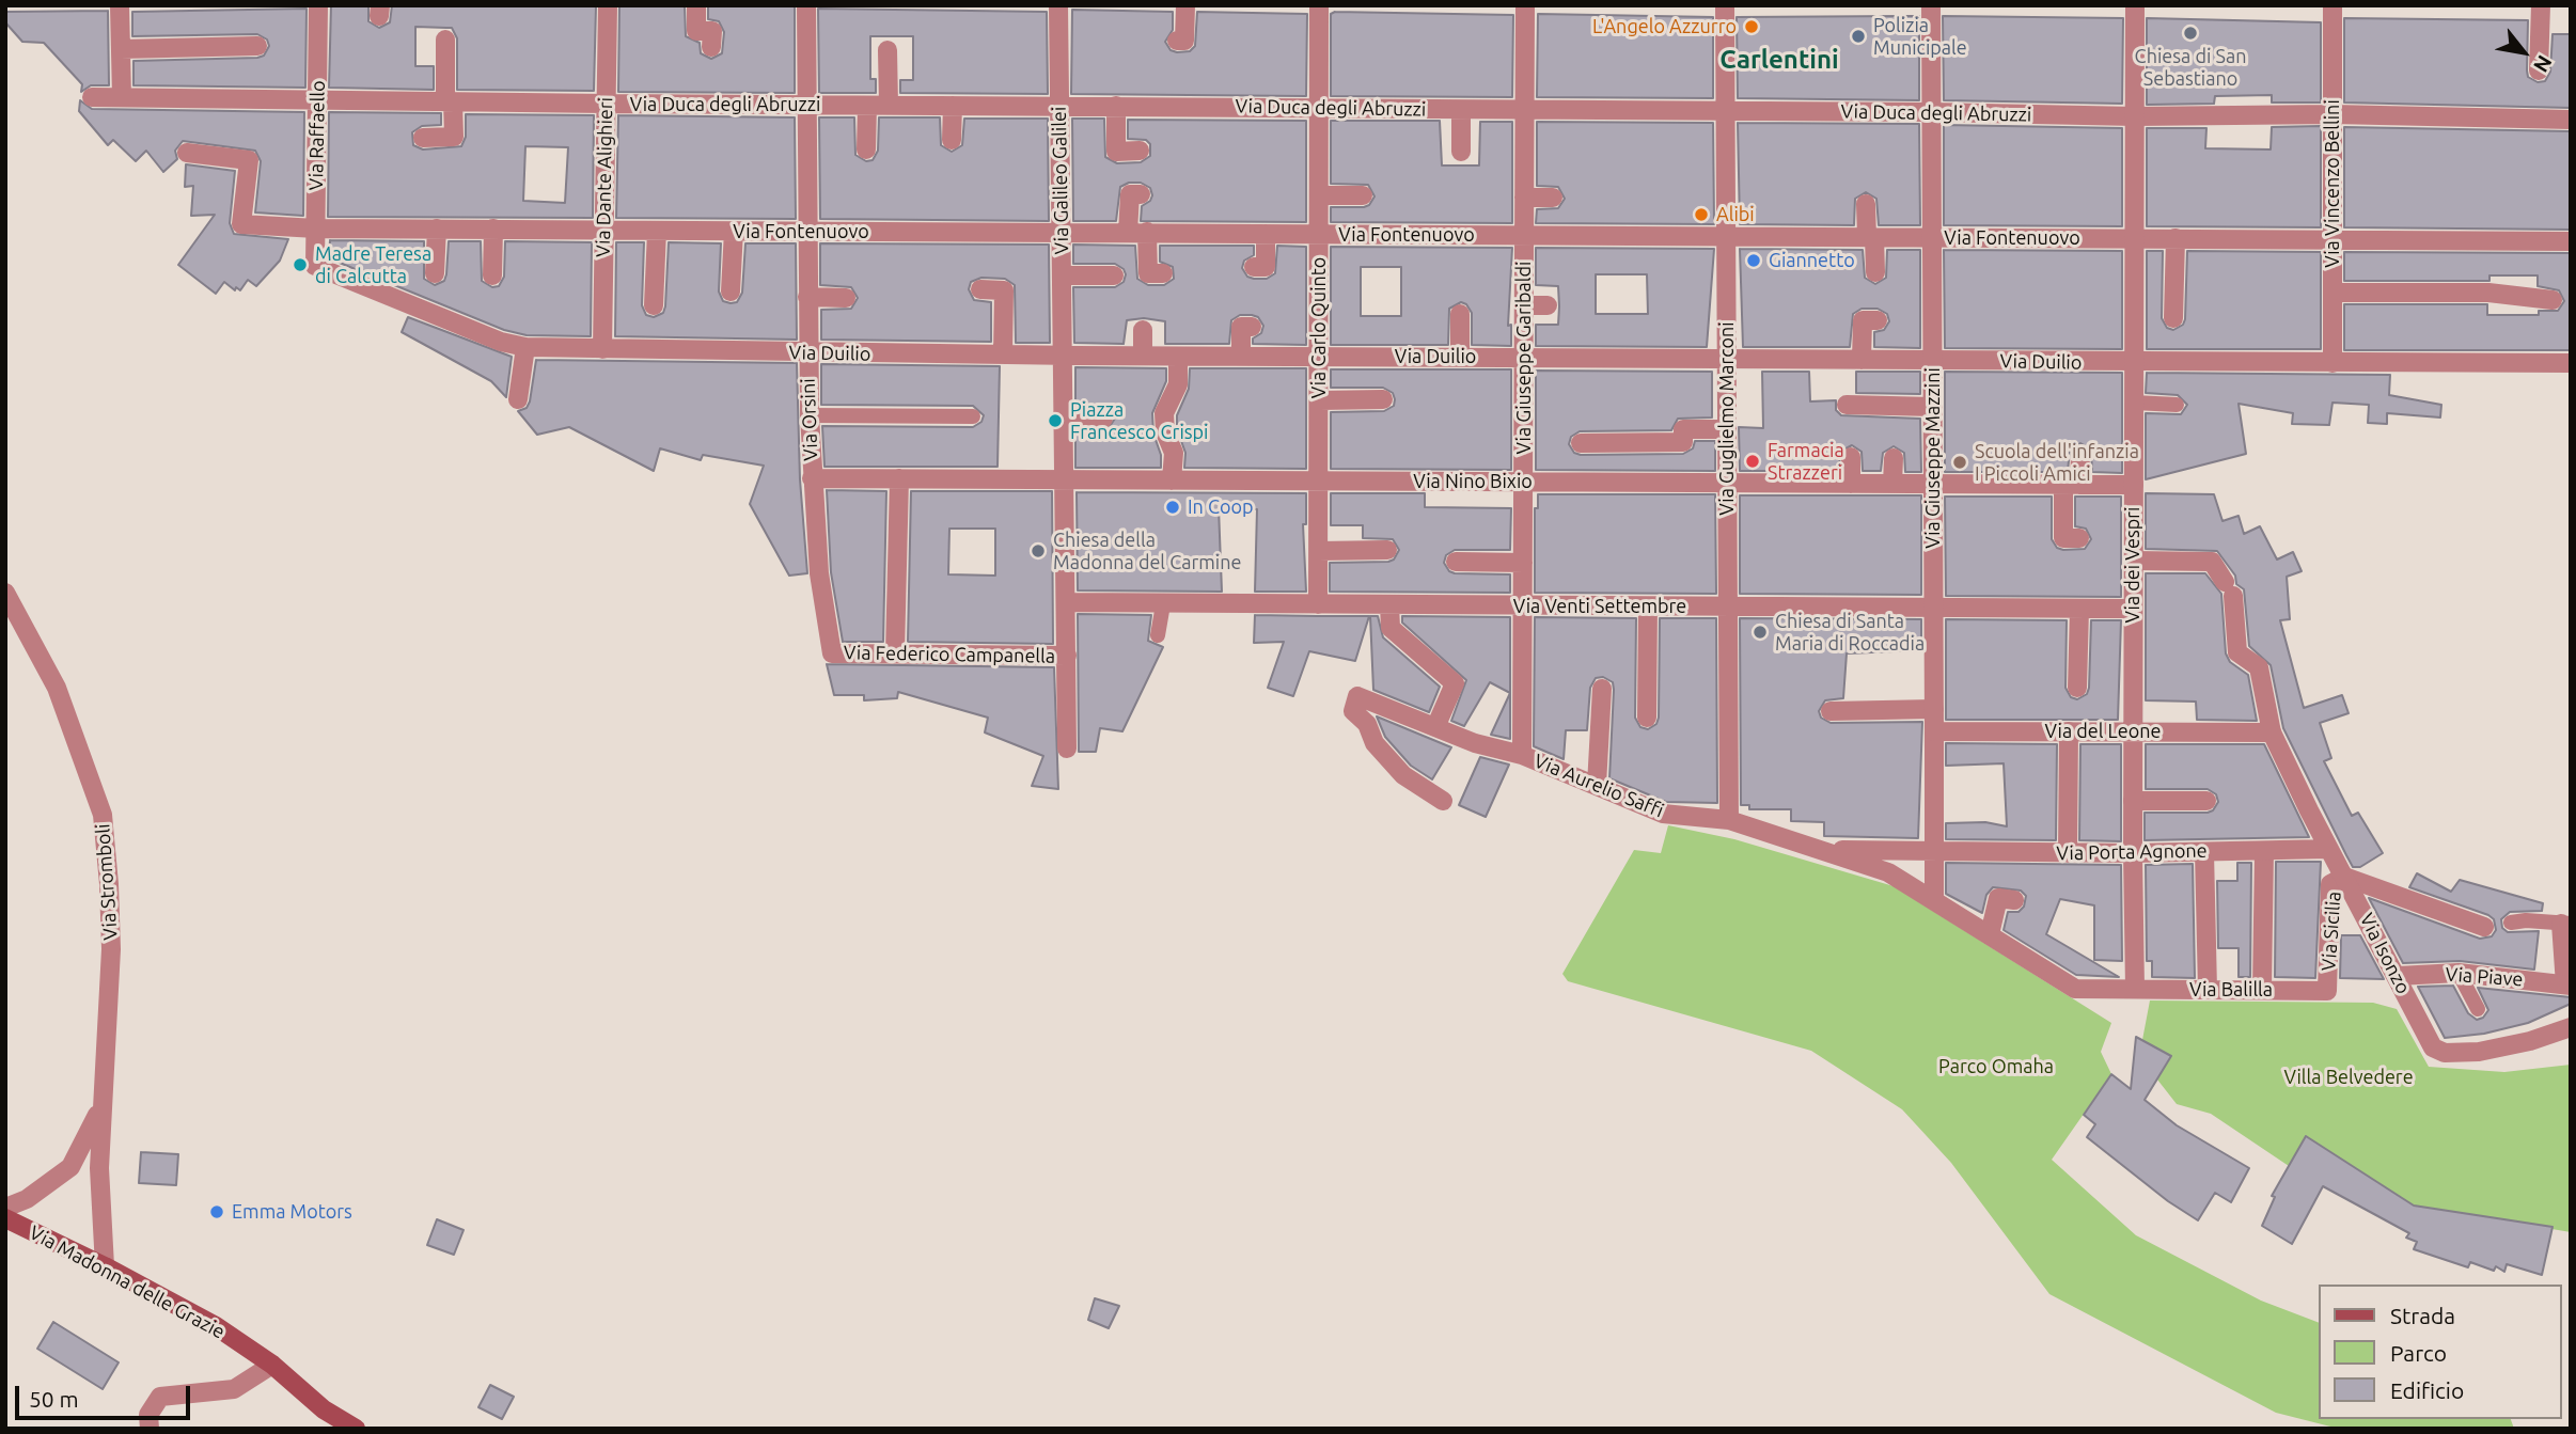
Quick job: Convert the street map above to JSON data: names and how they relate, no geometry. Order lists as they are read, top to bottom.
{
  "streets": {
    "main road": ["Via Madonna delle Grazie"],
    "street": [
      "Via Duca degli Abruzzi",
      "Via Raffaello",
      "Via Dante Alighieri",
      "Via Galileo Galilei",
      "Via Vincenzo Bellini",
      "Via Fontenuovo",
      "Via Carlo Quinto",
      "Via Duilio",
      "Via Giuseppe Garibaldi",
      "Via Guglielmo Marconi",
      "Via Orsini",
      "Via Giuseppe Mazzini",
      "Via Nino Bixio",
      "Via dei Vespri",
      "Via Venti Settembre",
      "Via Federico Campanella",
      "Via del Leone",
      "Via Aurelio Saffi",
      "Via Porta Agnone",
      "Via Stromboli",
      "Via Sicilia",
      "Via Isonzo",
      "Via Piave",
      "Via Balilla"
    ]
  },
  "crossings": [
    ["Via Duca degli Abruzzi", "Via Raffaello"],
    ["Via Duca degli Abruzzi", "Via Dante Alighieri"],
    ["Via Duca degli Abruzzi", "Via Galileo Galilei"],
    ["Via Duca degli Abruzzi", "Via Vincenzo Bellini"],
    ["Via Duca degli Abruzzi", "Via Carlo Quinto"],
    ["Via Duca degli Abruzzi", "Via Giuseppe Garibaldi"],
    ["Via Duca degli Abruzzi", "Via Guglielmo Marconi"],
    ["Via Duca degli Abruzzi", "Via Orsini"],
    ["Via Duca degli Abruzzi", "Via Giuseppe Mazzini"],
    ["Via Duca degli Abruzzi", "Via dei Vespri"],
    ["Via Raffaello", "Via Fontenuovo"],
    ["Via Raffaello", "Via Duilio"],
    ["Via Dante Alighieri", "Via Fontenuovo"],
    ["Via Dante Alighieri", "Via Duilio"],
    ["Via Galileo Galilei", "Via Fontenuovo"],
    ["Via Galileo Galilei", "Via Duilio"],
    ["Via Galileo Galilei", "Via Nino Bixio"],
    ["Via Vincenzo Bellini", "Via Fontenuovo"],
    ["Via Vincenzo Bellini", "Via Duilio"],
    ["Via Fontenuovo", "Via Carlo Quinto"],
    ["Via Fontenuovo", "Via Giuseppe Garibaldi"],
    ["Via Fontenuovo", "Via Guglielmo Marconi"],
    ["Via Fontenuovo", "Via Orsini"],
    ["Via Fontenuovo", "Via Giuseppe Mazzini"],
    ["Via Fontenuovo", "Via dei Vespri"],
    ["Via Carlo Quinto", "Via Duilio"],
    ["Via Carlo Quinto", "Via Nino Bixio"],
    ["Via Carlo Quinto", "Via Venti Settembre"],
    ["Via Duilio", "Via Giuseppe Garibaldi"],
    ["Via Duilio", "Via Guglielmo Marconi"],
    ["Via Duilio", "Via Orsini"],
    ["Via Duilio", "Via Giuseppe Mazzini"],
    ["Via Duilio", "Via dei Vespri"],
    ["Via Giuseppe Garibaldi", "Via Nino Bixio"],
    ["Via Giuseppe Garibaldi", "Via Venti Settembre"],
    ["Via Giuseppe Garibaldi", "Via Aurelio Saffi"],
    ["Via Guglielmo Marconi", "Via Nino Bixio"],
    ["Via Guglielmo Marconi", "Via Venti Settembre"],
    ["Via Guglielmo Marconi", "Via Aurelio Saffi"],
    ["Via Orsini", "Via Nino Bixio"],
    ["Via Orsini", "Via Federico Campanella"],
    ["Via Giuseppe Mazzini", "Via Nino Bixio"],
    ["Via Giuseppe Mazzini", "Via Venti Settembre"],
    ["Via Giuseppe Mazzini", "Via del Leone"],
    ["Via Giuseppe Mazzini", "Via Aurelio Saffi"],
    ["Via Giuseppe Mazzini", "Via Porta Agnone"],
    ["Via Nino Bixio", "Via dei Vespri"],
    ["Via dei Vespri", "Via Venti Settembre"],
    ["Via dei Vespri", "Via del Leone"],
    ["Via dei Vespri", "Via Aurelio Saffi"],
    ["Via dei Vespri", "Via Porta Agnone"],
    ["Via dei Vespri", "Via Isonzo"],
    ["Via dei Vespri", "Via Balilla"],
    ["Via del Leone", "Via Isonzo"],
    ["Via Aurelio Saffi", "Via Porta Agnone"],
    ["Via Aurelio Saffi", "Via Balilla"],
    ["Via Porta Agnone", "Via Isonzo"],
    ["Via Stromboli", "Via Madonna delle Grazie"],
    ["Via Sicilia", "Via Isonzo"],
    ["Via Sicilia", "Via Balilla"],
    ["Via Isonzo", "Via Piave"]
  ],
  "districts": ["Carlentini"],
  "parks": ["Parco Omaha", "Villa Belvedere"],
  "places": [
    "L'Angelo Azzurro",
    "Chiesa di San Sebastiano",
    "Polizia Municipale",
    "Alibi",
    "Giannetto",
    "Madre Teresa di Calcutta",
    "Piazza Francesco Crispi",
    "Farmacia Strazzeri",
    "Scuola dell'infanzia I Piccoli Amici",
    "In Coop",
    "Chiesa della Madonna del Carmine",
    "Chiesa di Santa Maria di Roccadia",
    "Emma Motors"
  ],
  "legend": ["Strada", "Parco", "Edificio"],
  "scale_bar": "50 m",
  "north": "bottom right"
}
